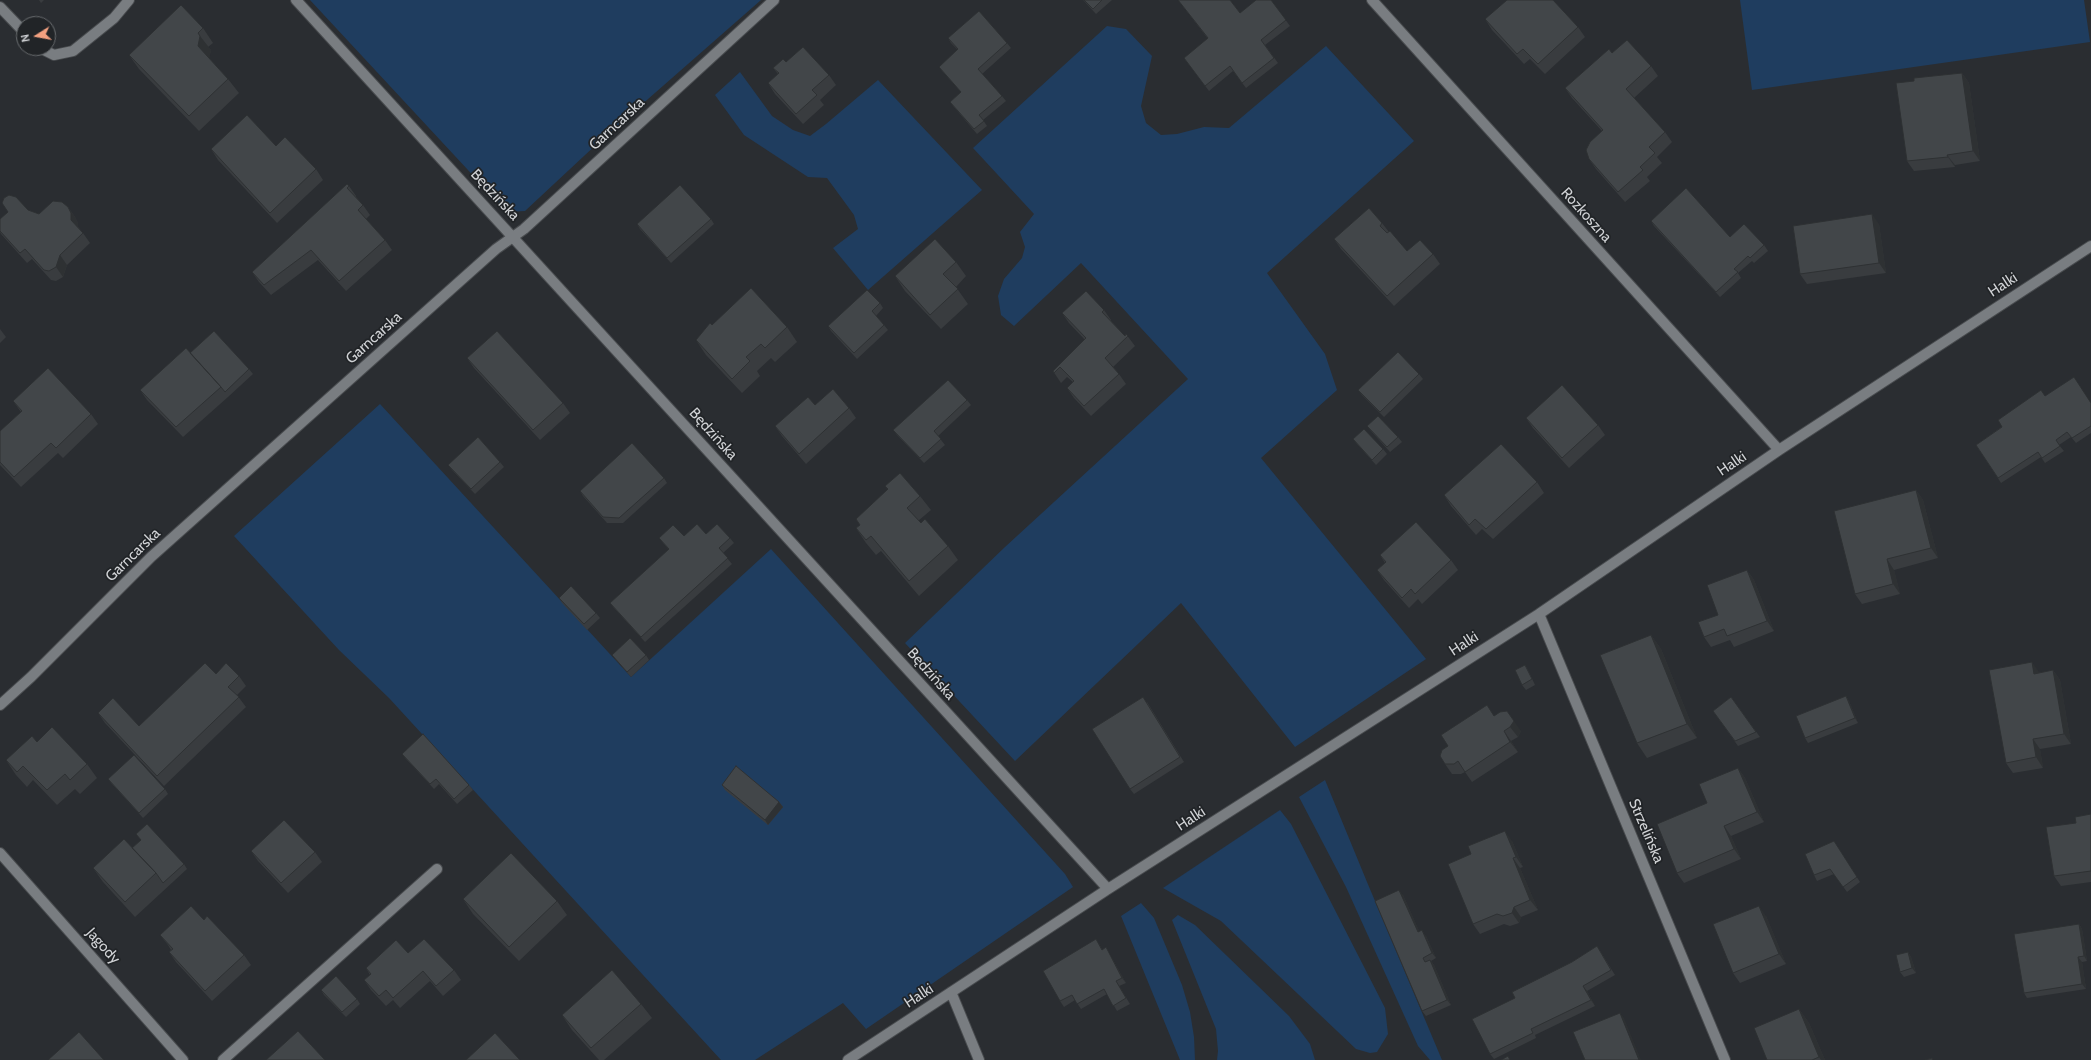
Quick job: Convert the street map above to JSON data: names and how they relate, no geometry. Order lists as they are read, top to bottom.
{
  "streets": {
    "street": [
      "Garncarska",
      "Będzińska",
      "Rozkoszna",
      "Halki",
      "Strzelińska",
      "Jagody"
    ]
  },
  "crossings": [
    ["Garncarska", "Będzińska"],
    ["Będzińska", "Halki"],
    ["Rozkoszna", "Halki"],
    ["Halki", "Strzelińska"]
  ],
  "north": "left"
}
